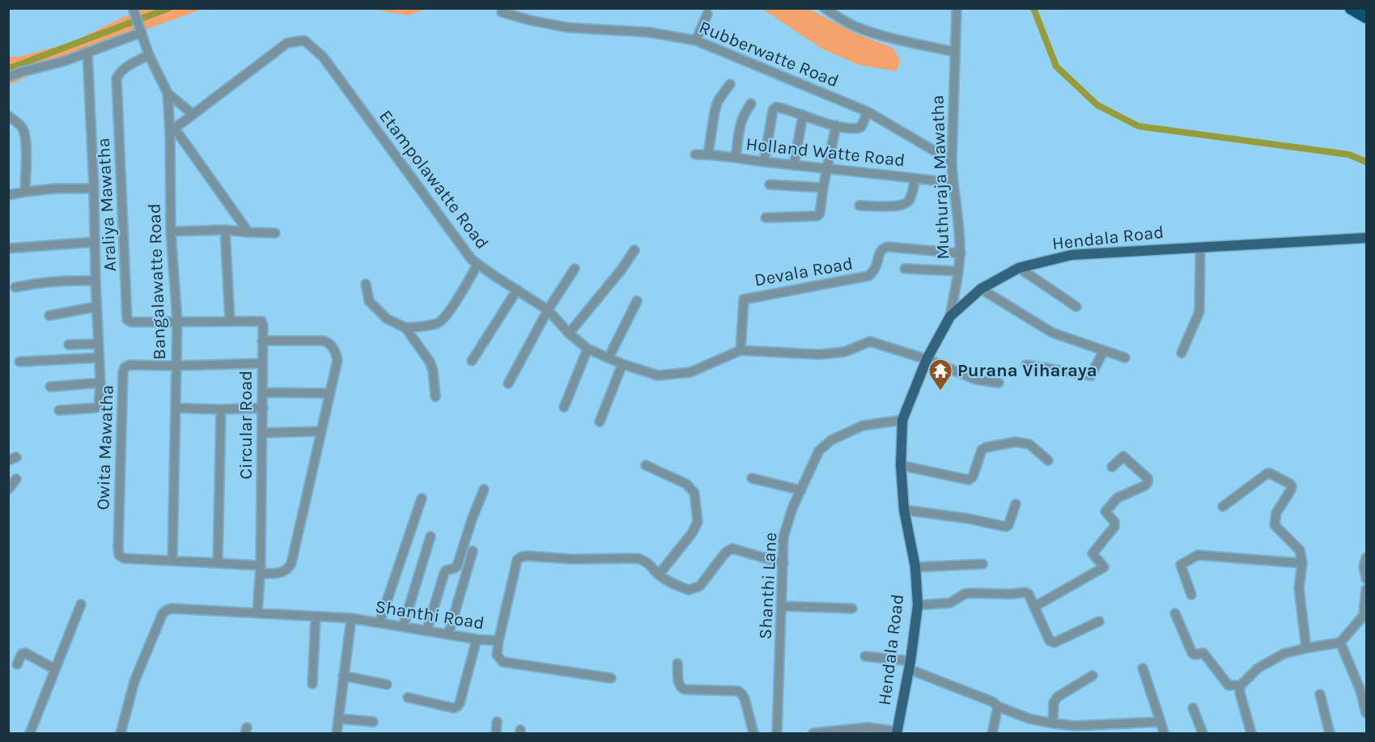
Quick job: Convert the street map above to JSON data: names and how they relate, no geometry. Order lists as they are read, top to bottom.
{
  "streets": {
    "main road": ["Hendala Road"],
    "street": [
      "Rubberwatte Road",
      "Holland Watte Road",
      "Muthuraja Mawatha",
      "Etampolawatte Road",
      "Araliya Mawatha",
      "Devala Road",
      "Bangalawatte Road",
      "Circular Road",
      "Owita Mawatha",
      "Shanthi Lane",
      "Shanthi Road"
    ]
  },
  "crossings": [
    ["Rubberwatte Road", "Muthuraja Mawatha"],
    ["Holland Watte Road", "Muthuraja Mawatha"],
    ["Muthuraja Mawatha", "Hendala Road"],
    ["Muthuraja Mawatha", "Devala Road"],
    ["Etampolawatte Road", "Hendala Road"],
    ["Etampolawatte Road", "Devala Road"],
    ["Etampolawatte Road", "Bangalawatte Road"],
    ["Araliya Mawatha", "Bangalawatte Road"],
    ["Araliya Mawatha", "Circular Road"],
    ["Hendala Road", "Shanthi Lane"],
    ["Bangalawatte Road", "Circular Road"],
    ["Bangalawatte Road", "Owita Mawatha"],
    ["Circular Road", "Owita Mawatha"],
    ["Circular Road", "Shanthi Road"],
    ["Shanthi Lane", "Shanthi Road"]
  ],
  "places": {
    "temple": ["Purana Viharaya"]
  }
}
